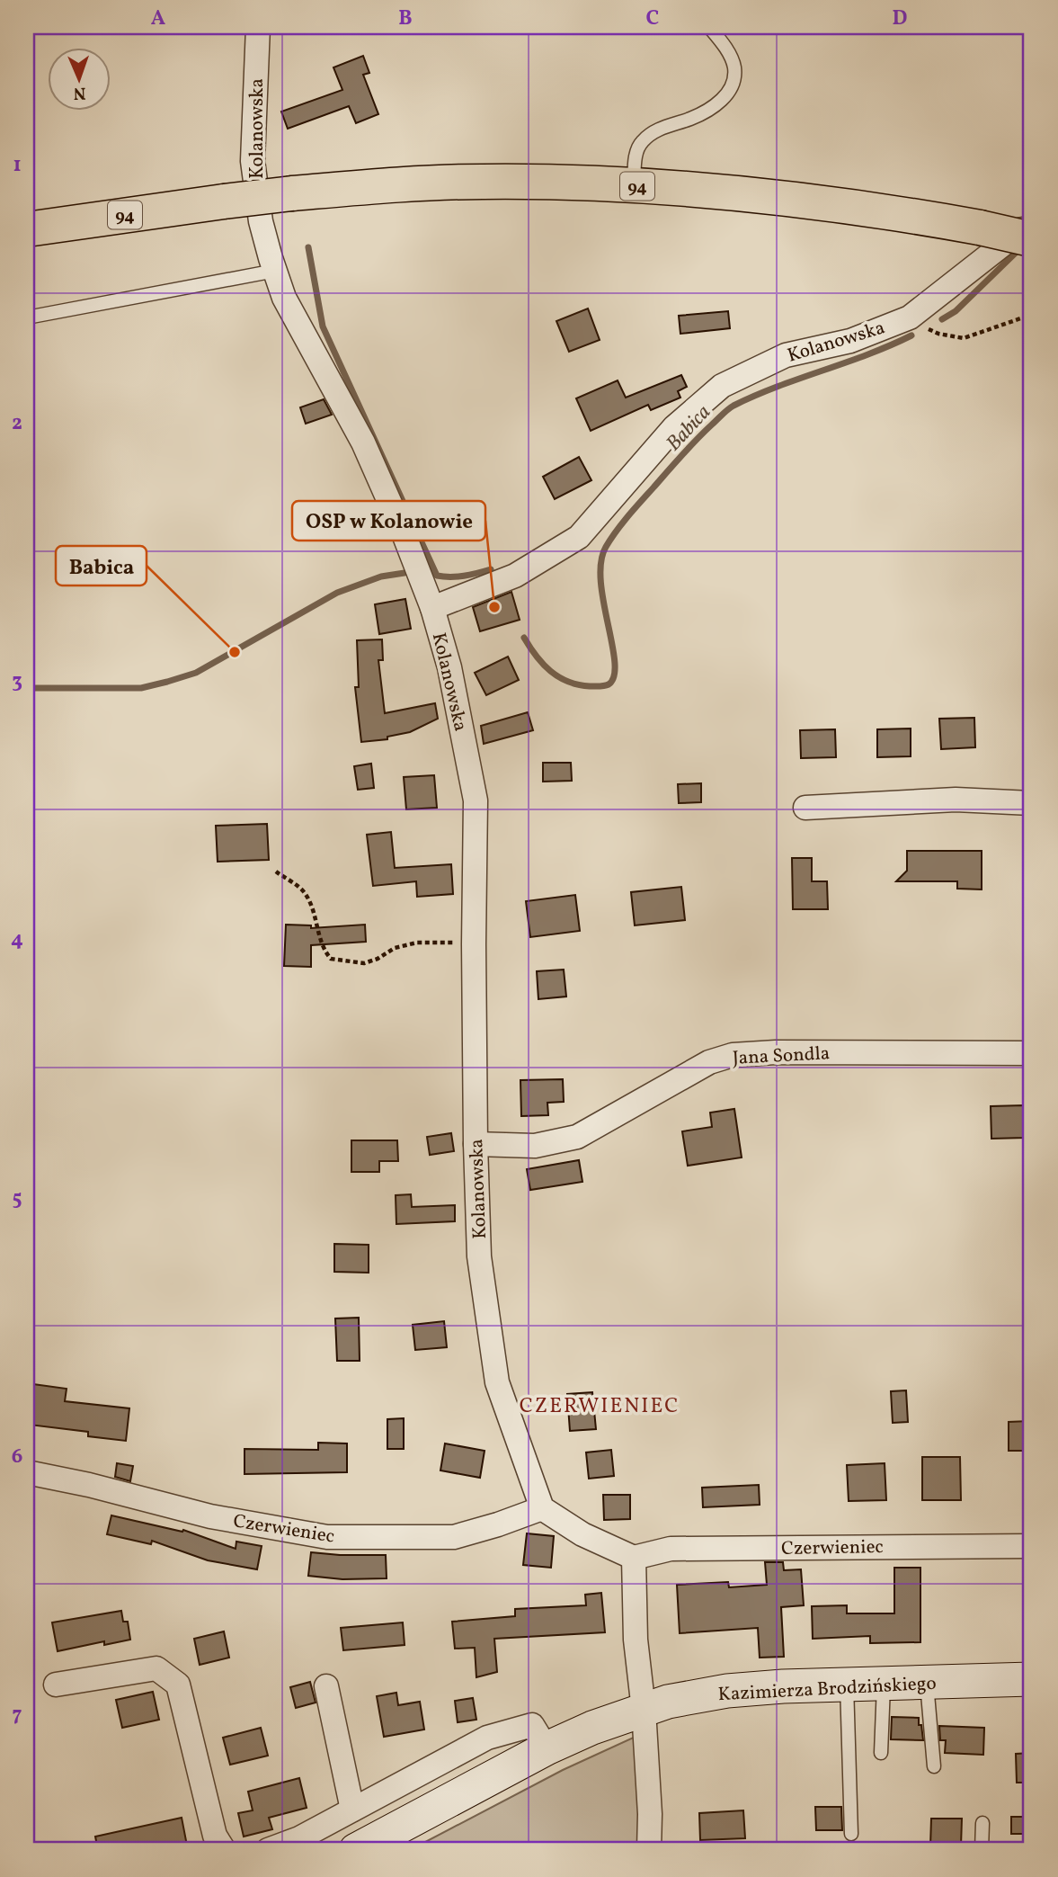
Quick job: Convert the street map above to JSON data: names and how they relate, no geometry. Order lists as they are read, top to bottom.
{
  "streets": {
    "main road": ["94", "Kazimierza Brodzińskiego"],
    "street": ["Kolanowska", "Jana Sondla", "Czerwieniec"]
  },
  "crossings": [
    ["Kolanowska", "Jana Sondla"],
    ["Kolanowska", "Czerwieniec"]
  ],
  "districts": ["CZERWIENIEC"],
  "water": ["Babica"],
  "places": ["OSP w Kolanowie", "Babica"],
  "north": "bottom",
  "grid": {
    "columns": [
      "A",
      "B",
      "C",
      "D"
    ],
    "rows": [
      "1",
      "2",
      "3",
      "4",
      "5",
      "6",
      "7"
    ]
  }
}
